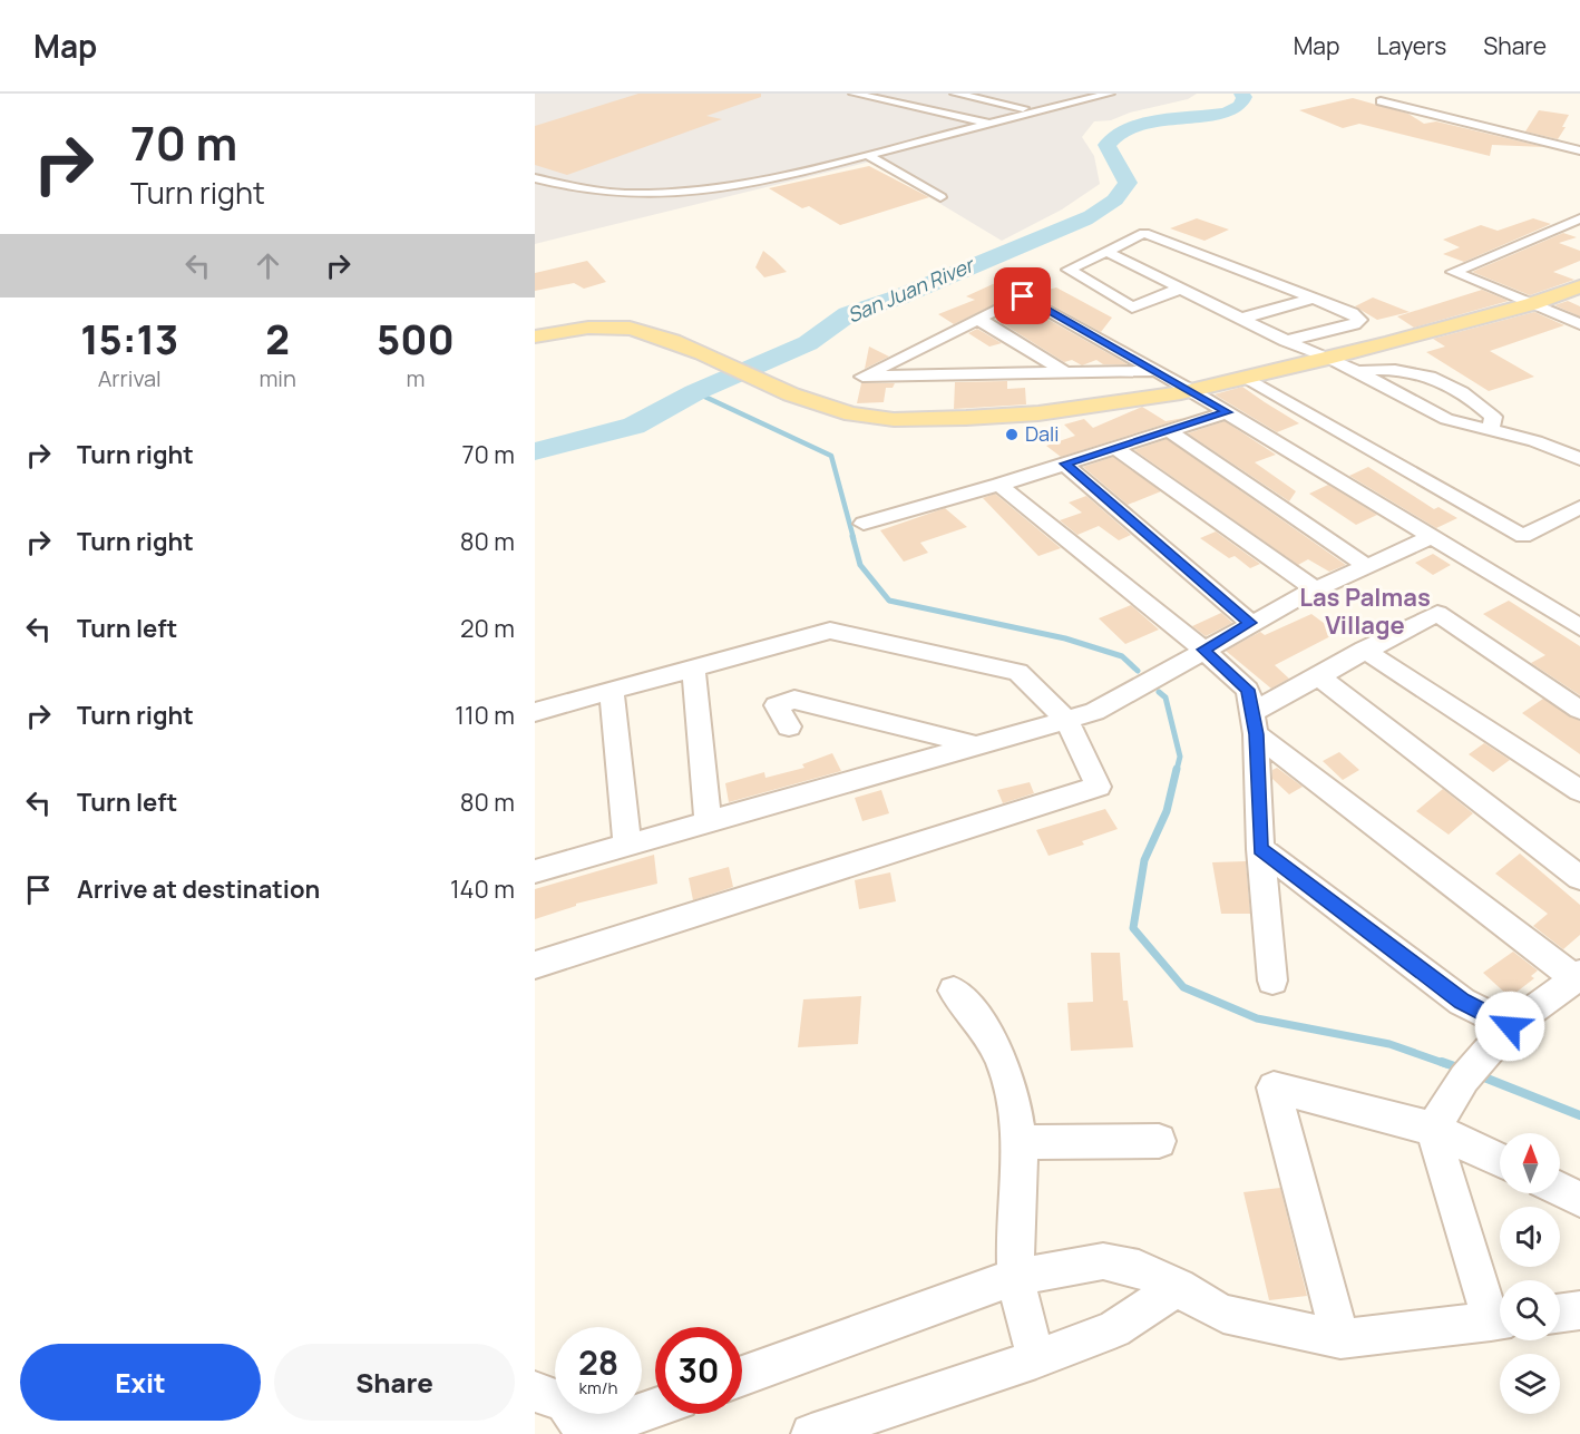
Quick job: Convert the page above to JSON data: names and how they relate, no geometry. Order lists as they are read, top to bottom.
{
  "districts": ["Las Palmas Village"],
  "water": ["San Juan River"],
  "places": ["Dali"],
  "north": "top",
  "page": {
    "header": "Map",
    "nav": ["Map", "Layers", "Share"],
    "turn": ["70 m", "Turn right"],
    "eta": [
      "15:13",
      "Arrival",
      "2",
      "min",
      "500",
      "m"
    ],
    "list": [
      {
        "name": "Turn right",
        "value": "70 m"
      },
      {
        "name": "Turn right",
        "value": "80 m"
      },
      {
        "name": "Turn left",
        "value": "20 m"
      },
      {
        "name": "Turn right",
        "value": "110 m"
      },
      {
        "name": "Turn left",
        "value": "80 m"
      },
      {
        "name": "Arrive at destination",
        "value": "140 m"
      }
    ],
    "speed": "28 km/h",
    "limit": "30",
    "buttons": ["Exit", "Share"]
  }
}
